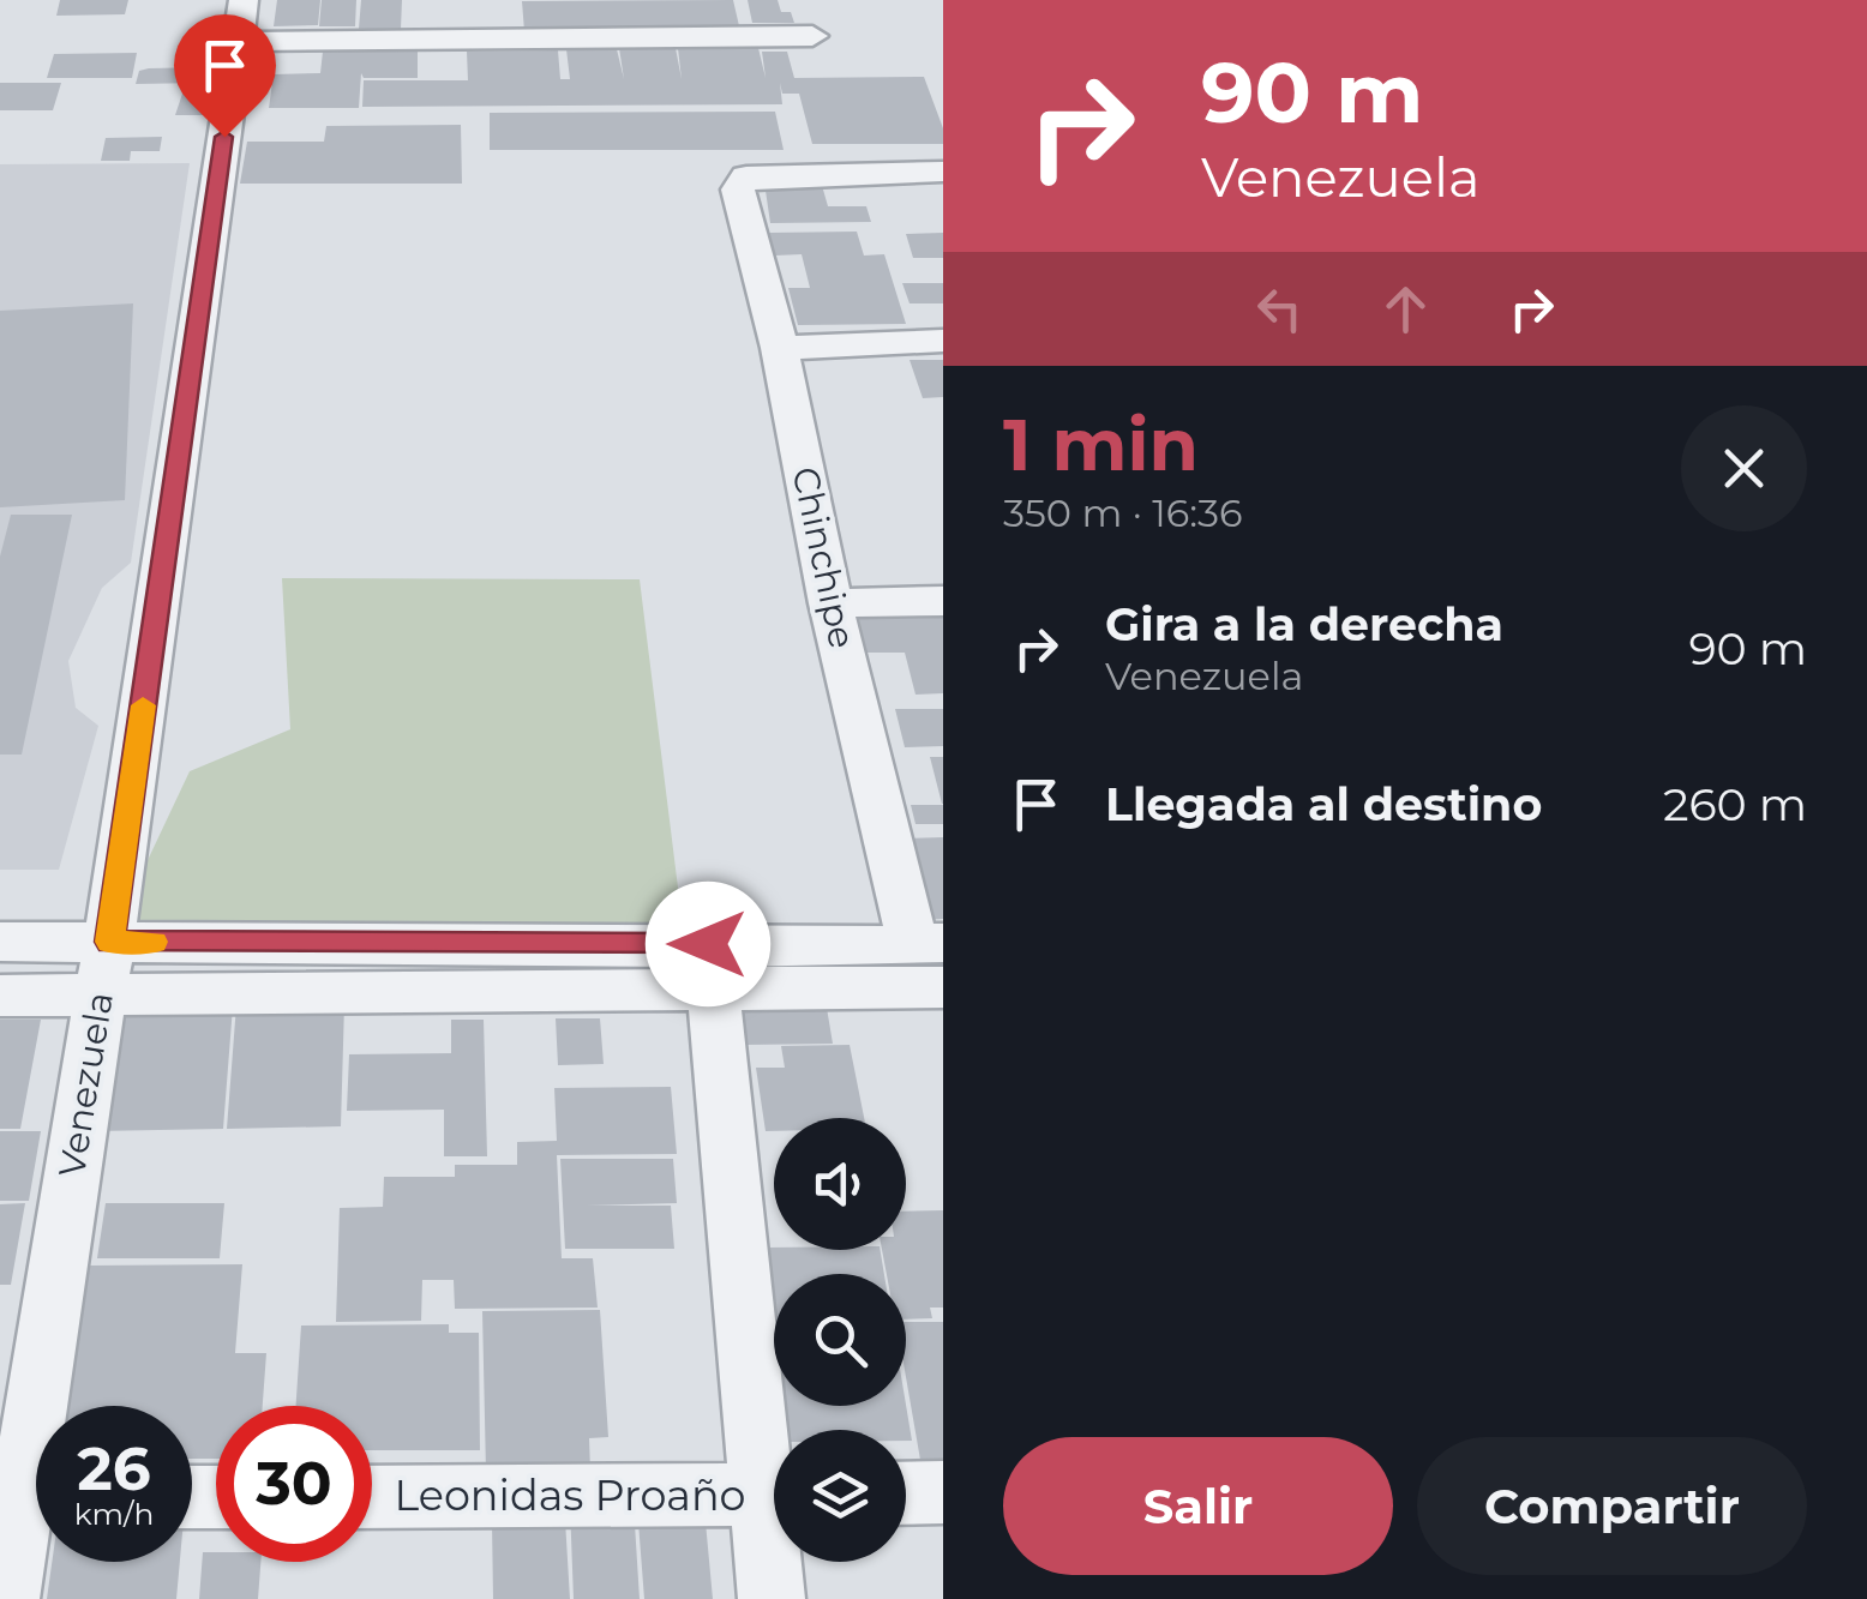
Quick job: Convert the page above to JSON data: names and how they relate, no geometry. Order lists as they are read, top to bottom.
{
  "streets": {
    "street": ["Chinchipe", "Venezuela", "Leonidas Proaño"]
  },
  "page": {
    "turn": ["90 m", "Venezuela"],
    "heading": ["1 min", "350 m · 16:36"],
    "list": [
      {
        "name": "Gira a la derecha",
        "note": "Venezuela",
        "value": "90 m"
      },
      {
        "name": "Llegada al destino",
        "value": "260 m"
      }
    ],
    "speed": "26 km/h",
    "limit": "30",
    "buttons": ["Salir", "Compartir"]
  }
}
